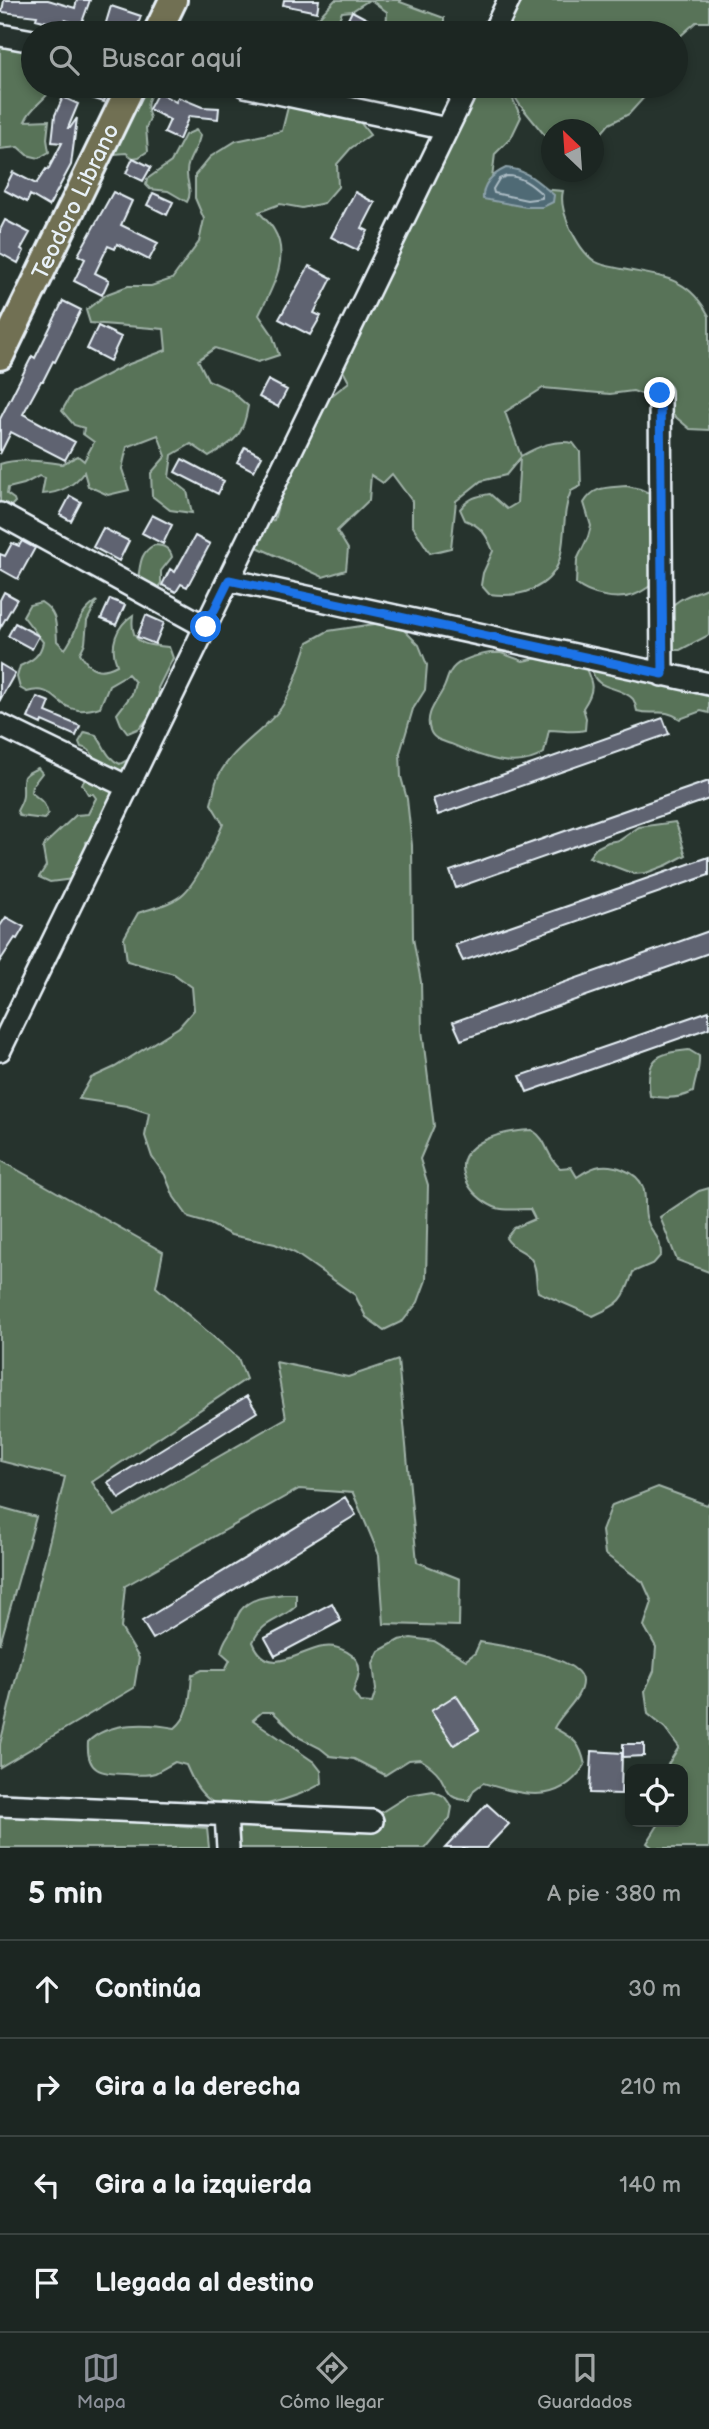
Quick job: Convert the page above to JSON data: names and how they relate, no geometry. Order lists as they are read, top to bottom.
{
  "streets": {
    "main road": ["Teodoro Librano"]
  },
  "north": "top left",
  "page": {
    "search": "Buscar aquí",
    "heading": ["5 min", "A pie · 380 m"],
    "list": [
      ["Continúa", "30 m"],
      ["Gira a la derecha", "210 m"],
      ["Gira a la izquierda", "140 m"],
      "Llegada al destino"
    ],
    "nav": ["Mapa", "Cómo llegar", "Guardados"]
  }
}
